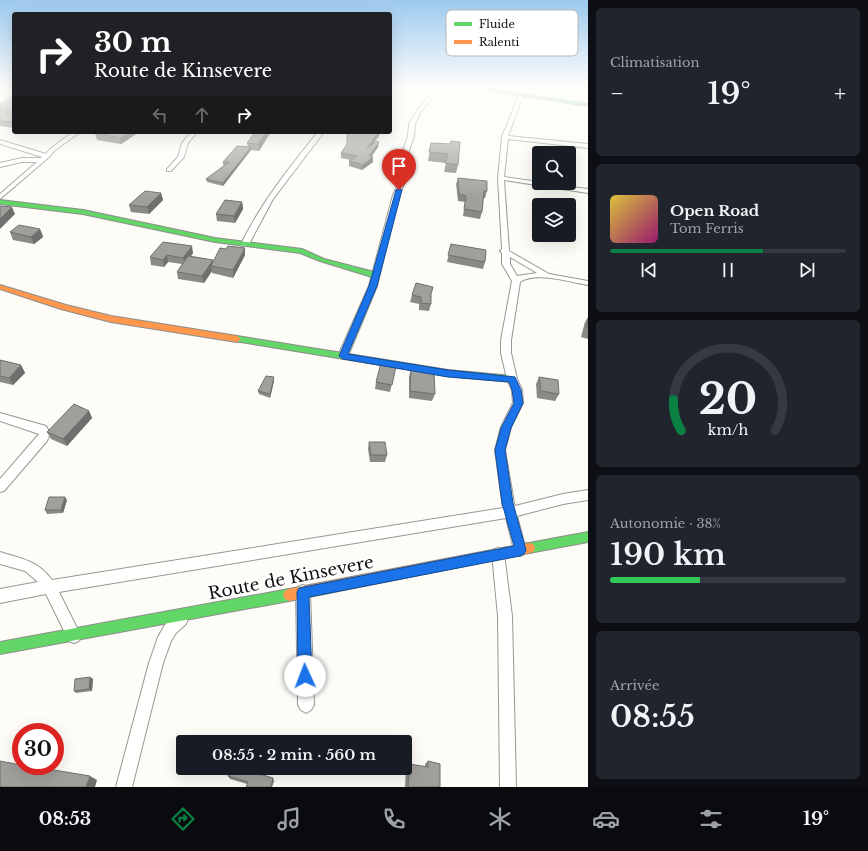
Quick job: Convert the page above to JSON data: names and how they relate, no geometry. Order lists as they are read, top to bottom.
{
  "streets": {
    "main road": ["Route de Kinsevere"]
  },
  "legend": ["Fluide", "Ralenti"],
  "page": {
    "tile": [
      "Climatisation",
      ["Autonomie · 38%", "190 km"],
      ["Arrivée", "08:55"]
    ],
    "turn": ["30 m", "Route de Kinsevere"],
    "heat": ["−", "19°", "+"],
    "song": ["Open Road", "Tom Ferris"],
    "limit": "30",
    "trip": "08:55 · 2 min · 560 m",
    "tabs": ["08:53", "19°"],
    "gauge": ["20", "km/h"]
  }
}
